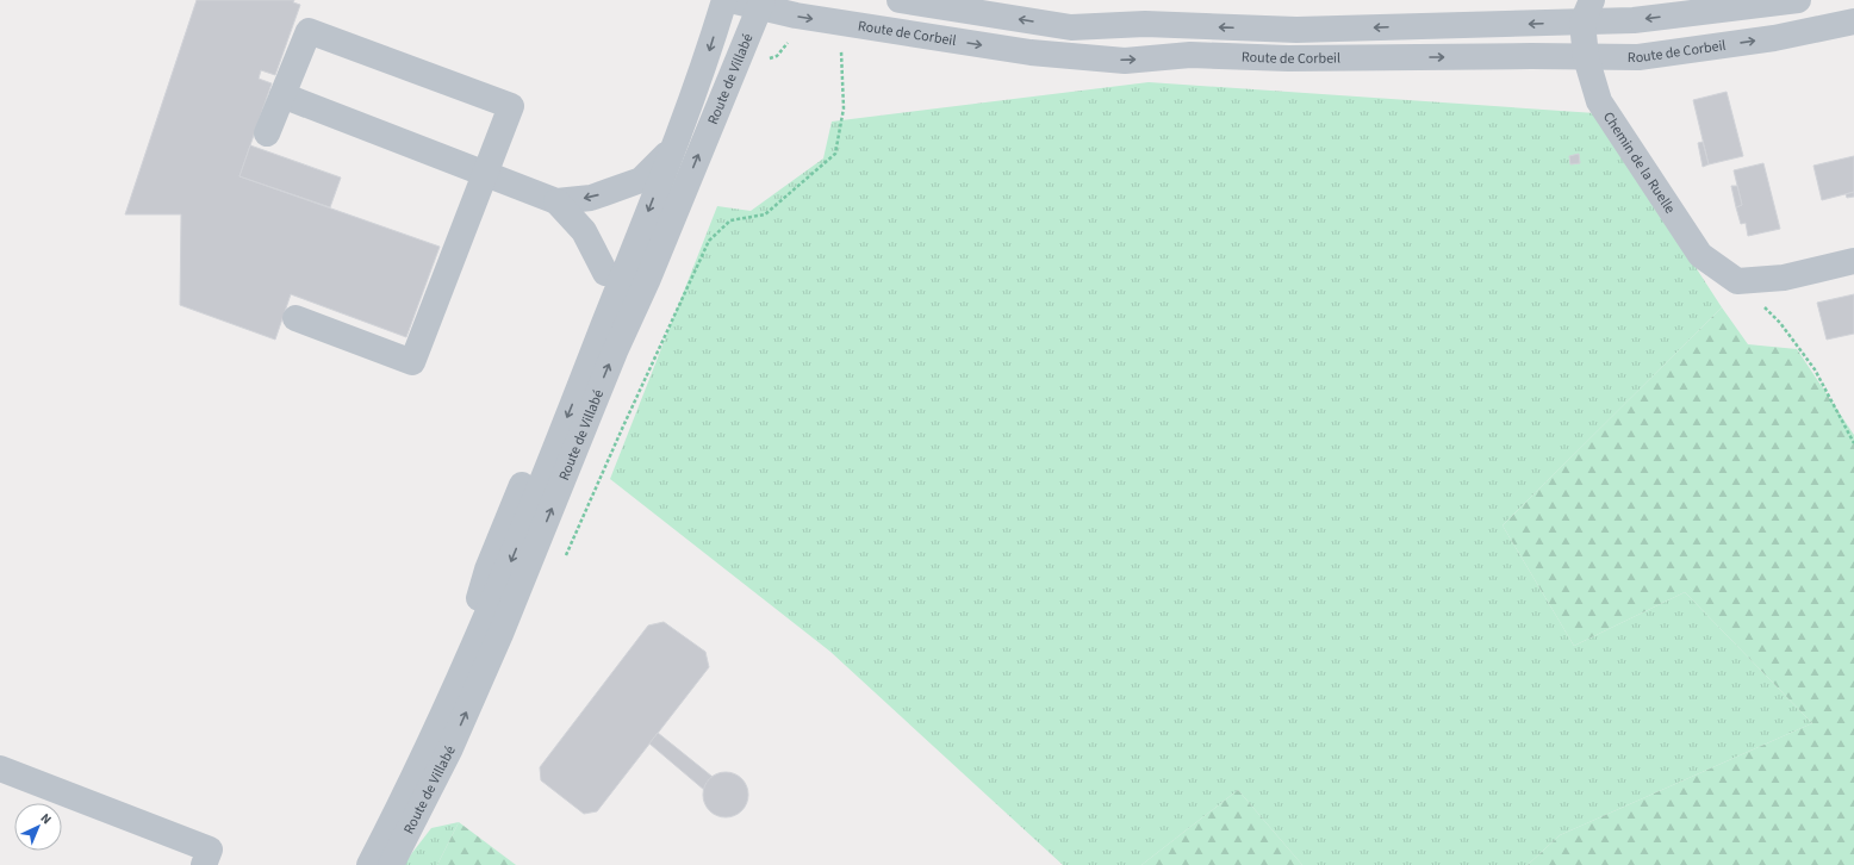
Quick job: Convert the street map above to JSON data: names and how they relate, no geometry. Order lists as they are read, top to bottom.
{
  "streets": {
    "street": ["Route de Corbeil", "Route de Villabé", "Chemin de la Ruelle"]
  },
  "crossings": [
    ["Route de Corbeil", "Route de Villabé"],
    ["Route de Corbeil", "Chemin de la Ruelle"]
  ],
  "north": "top right"
}
